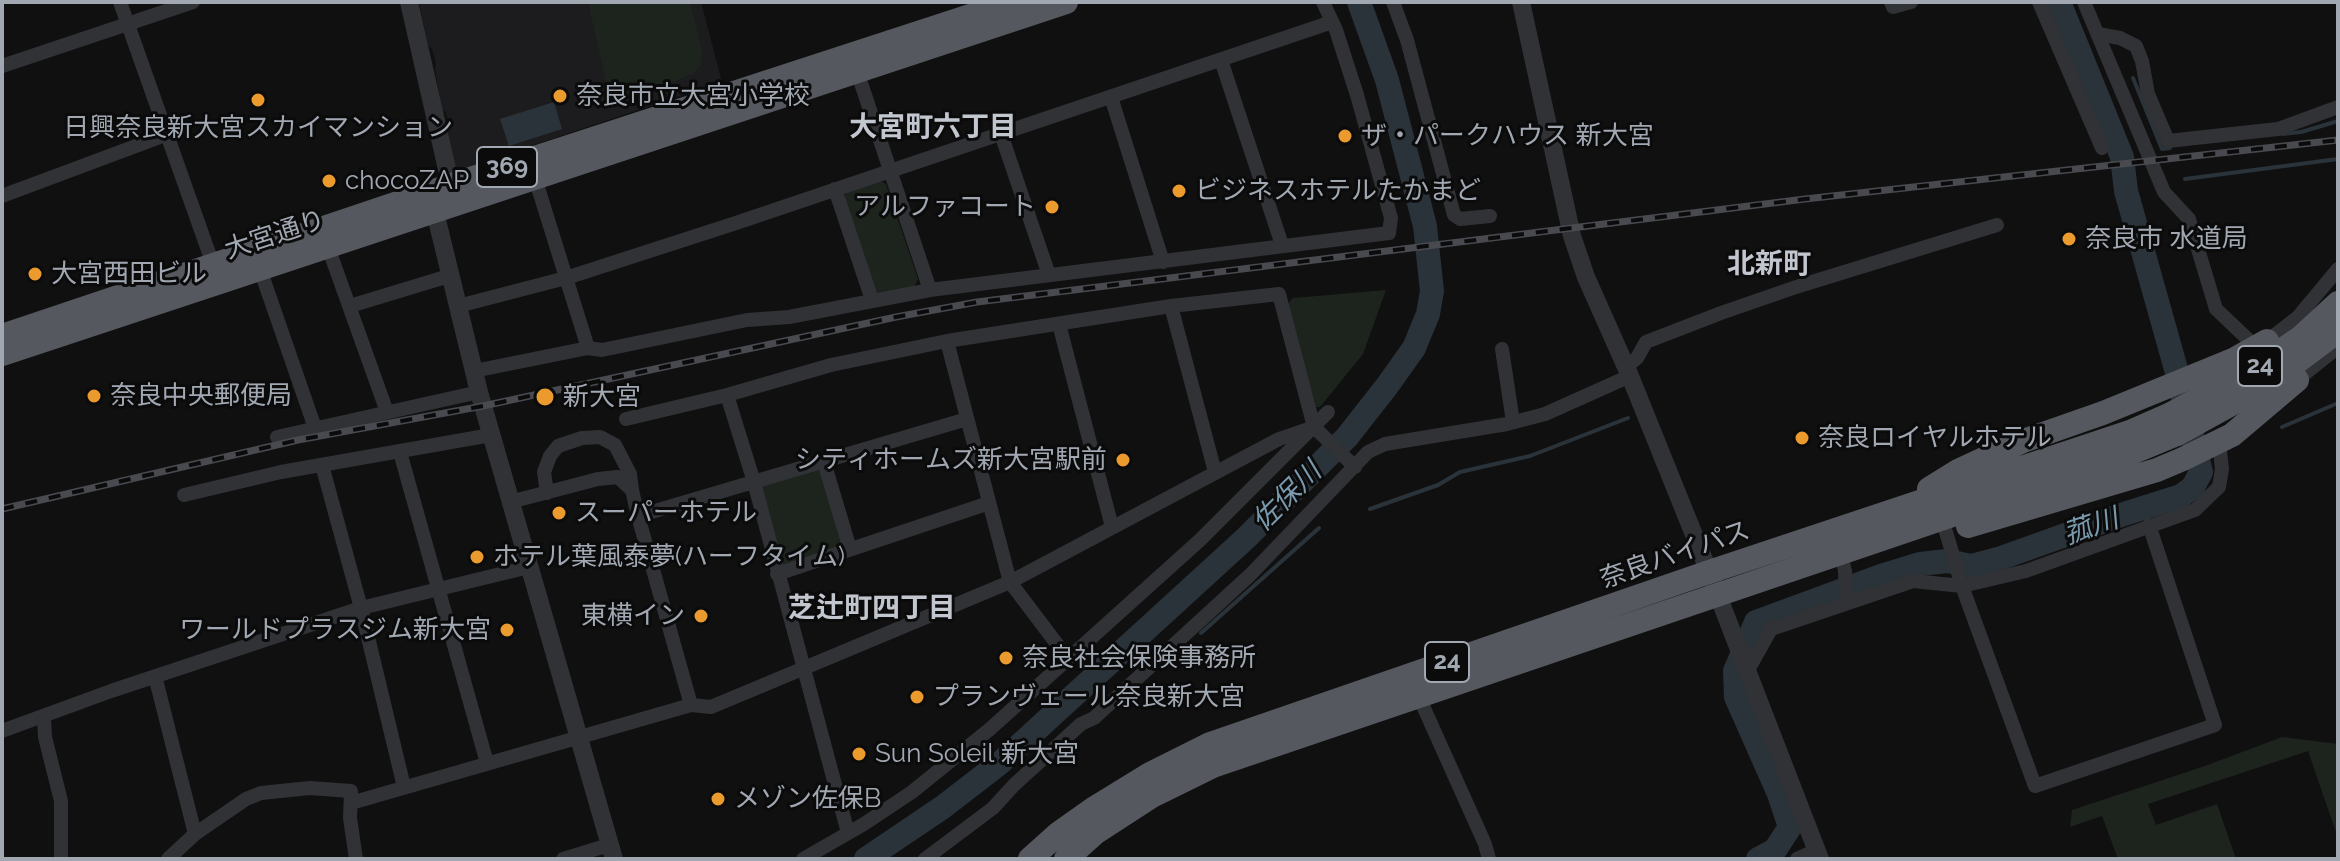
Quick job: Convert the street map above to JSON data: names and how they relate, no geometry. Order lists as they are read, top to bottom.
{
  "streets": {
    "highway": [
      "369",
      "大宮通り",
      "24",
      "奈良バイパス"
    ]
  },
  "districts": ["大宮町六丁目", "北新町", "芝辻町四丁目"],
  "water": ["佐保川", "菰川"],
  "places": [
    "奈良市立大宮小学校",
    "日興奈良新大宮スカイマンション",
    "ザ・パークハウス 新大宮",
    "chocoZAP",
    "ビジネスホテルたかまど",
    "アルファコート",
    "奈良市 水道局",
    "大宮西田ビル",
    "奈良中央郵便局",
    "新大宮",
    "奈良ロイヤルホテル",
    "シティホームズ新大宮駅前",
    "スーパーホテル",
    "ホテル葉風泰夢(ハーフタイム)",
    "東横イン",
    "ワールドプラスジム新大宮",
    "奈良社会保険事務所",
    "プランヴェール奈良新大宮",
    "Sun Soleil 新大宮",
    "メゾン佐保B"
  ]
}
